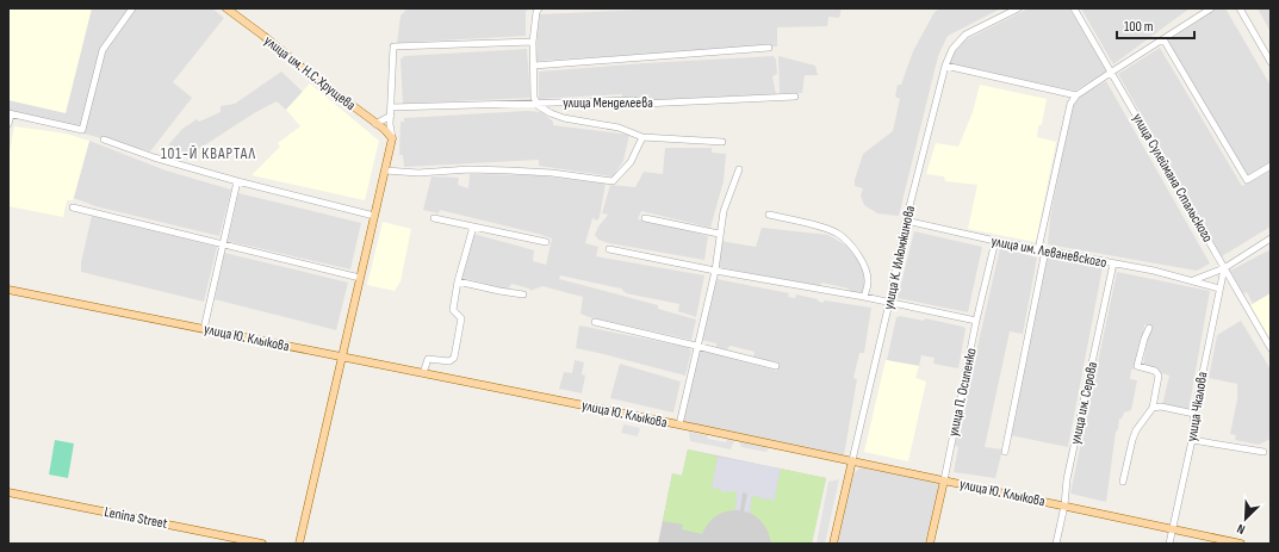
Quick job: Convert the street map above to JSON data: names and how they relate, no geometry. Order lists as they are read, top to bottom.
{
  "streets": {
    "main road": [
      "улица им. Н.С.Хрущева",
      "улица К. Илюмжинова",
      "улица Ю. Клыкова",
      "улица П. Осипенко",
      "Lenina Street"
    ],
    "street": [
      "улица Менделеева",
      "улица Сулеймана Стальского",
      "улица им. Леваневского",
      "улица им. Серова",
      "улица Чкалова"
    ]
  },
  "crossings": [
    ["улица Сулеймана Стальского", "улица Чкалова"],
    ["улица им. Леваневского", "улица К. Илюмжинова"],
    ["улица им. Леваневского", "улица П. Осипенко"],
    ["улица им. Леваневского", "улица им. Серова"],
    ["улица им. Леваневского", "улица Чкалова"],
    ["улица К. Илюмжинова", "улица Ю. Клыкова"],
    ["улица Ю. Клыкова", "улица П. Осипенко"],
    ["улица Ю. Клыкова", "улица им. Серова"],
    ["улица Ю. Клыкова", "улица Чкалова"]
  ],
  "districts": ["101-Й КВАРТАЛ"],
  "scale_bar": "100 m",
  "north": "bottom left"
}
